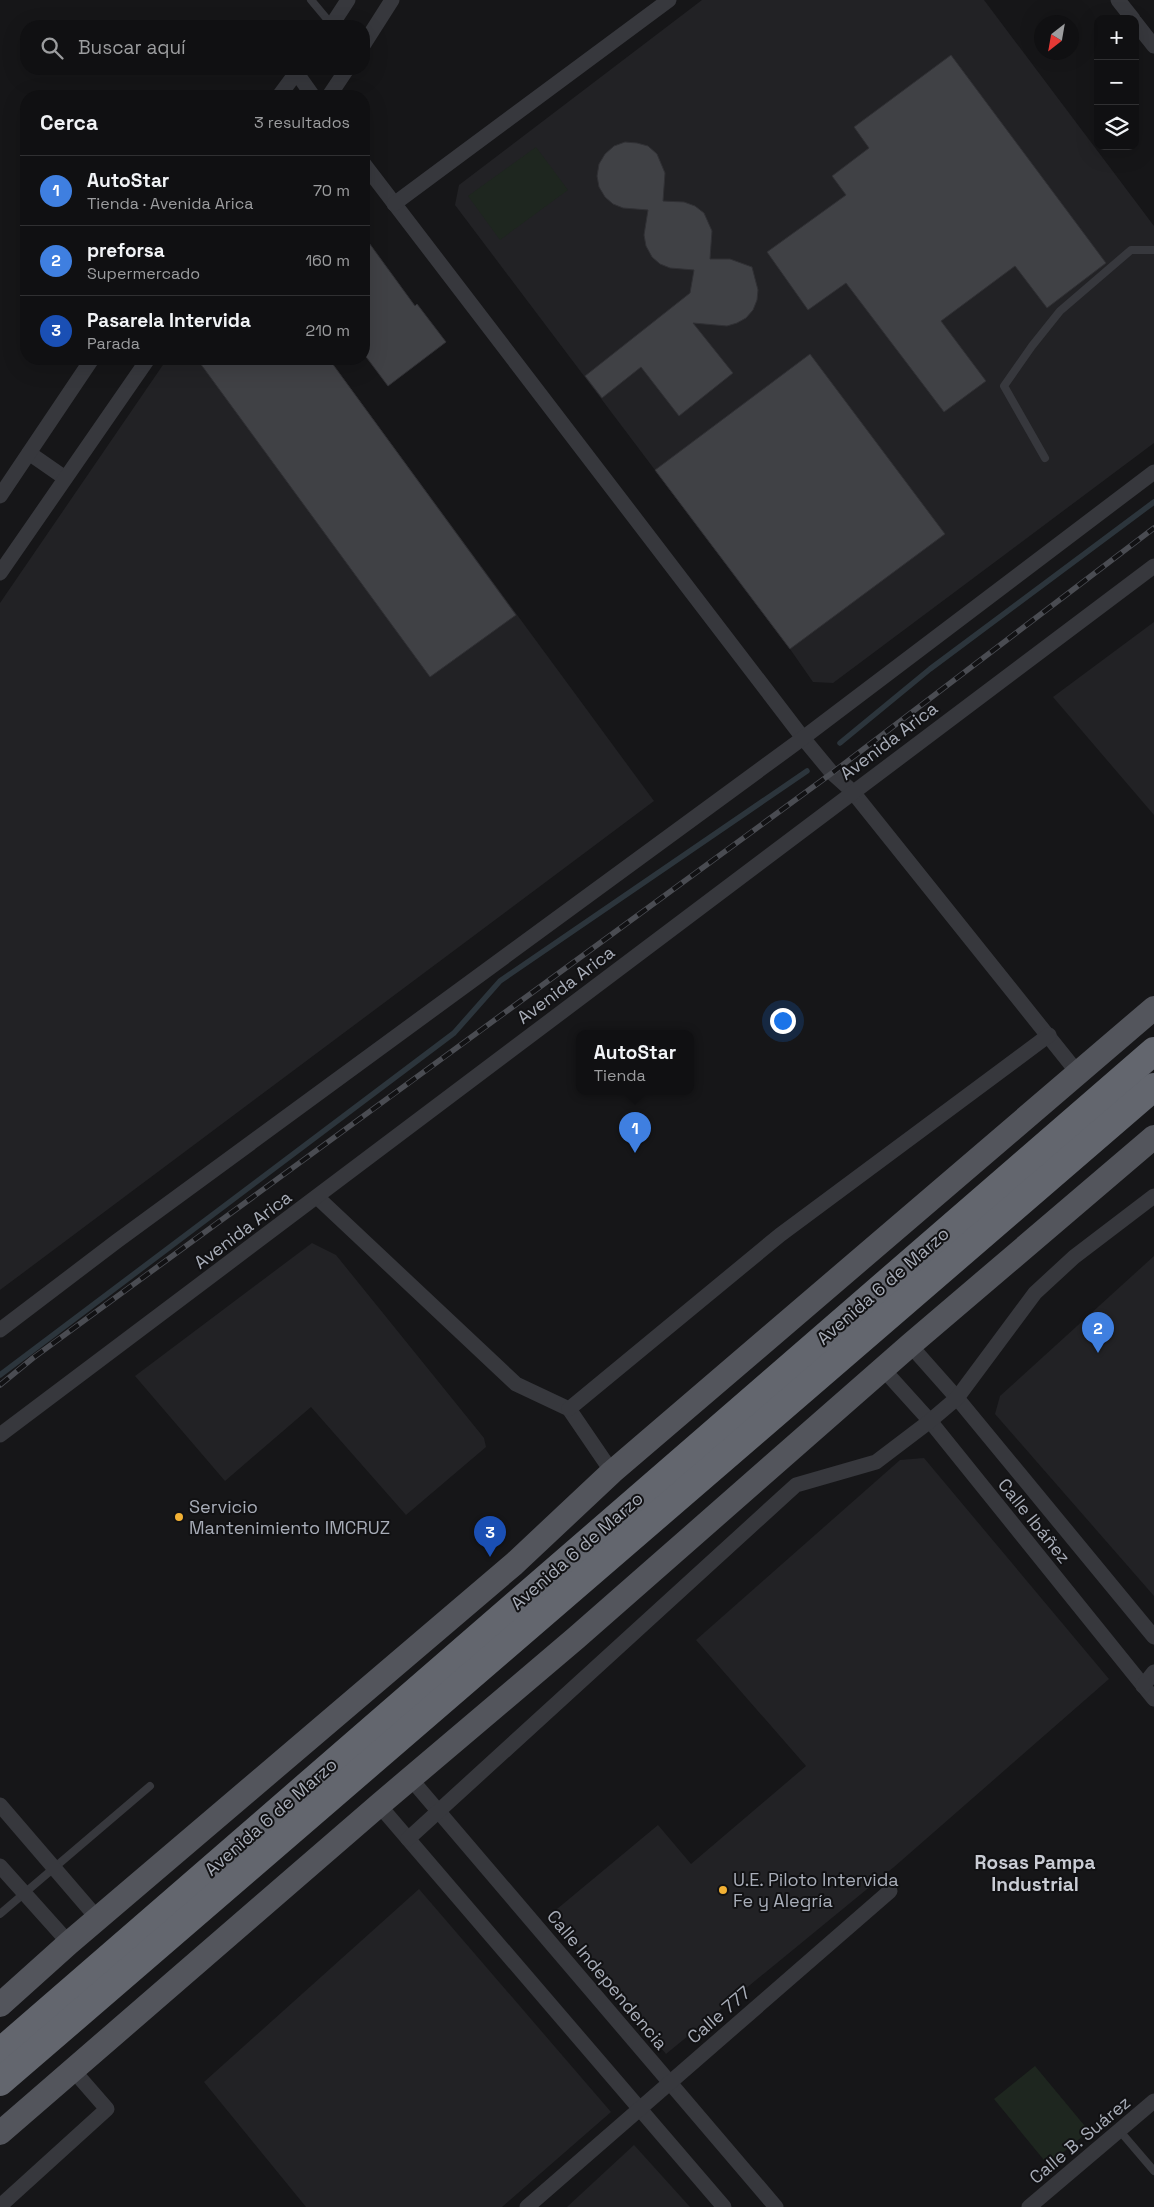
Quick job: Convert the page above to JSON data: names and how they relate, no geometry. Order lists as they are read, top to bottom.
{
  "streets": {
    "highway": ["Avenida 6 de Marzo"],
    "street": [
      "Avenida Arica",
      "Calle Ibáñez",
      "Calle Independencia",
      "Calle 777",
      "Calle B. Suárez"
    ]
  },
  "crossings": [
    ["Calle Independencia", "Calle 777"]
  ],
  "districts": ["Rosas Pampa Industrial"],
  "places": ["Servicio Mantenimiento IMCRUZ", "U.E. Piloto Intervida Fe y Alegría"],
  "north": "bottom left",
  "page": {
    "map_buttons": ["+", "−"],
    "search": "Buscar aquí",
    "heading": ["Cerca", "3 resultados"],
    "list": [
      {
        "mark": "1",
        "name": "AutoStar",
        "note": "Tienda · Avenida Arica",
        "value": "70 m"
      },
      {
        "mark": "2",
        "name": "preforsa",
        "note": "Supermercado",
        "value": "160 m"
      },
      {
        "mark": "3",
        "name": "Pasarela Intervida",
        "note": "Parada",
        "value": "210 m"
      }
    ],
    "popup": ["AutoStar", "Tienda"],
    "pins": ["1", "2", "3"]
  }
}
